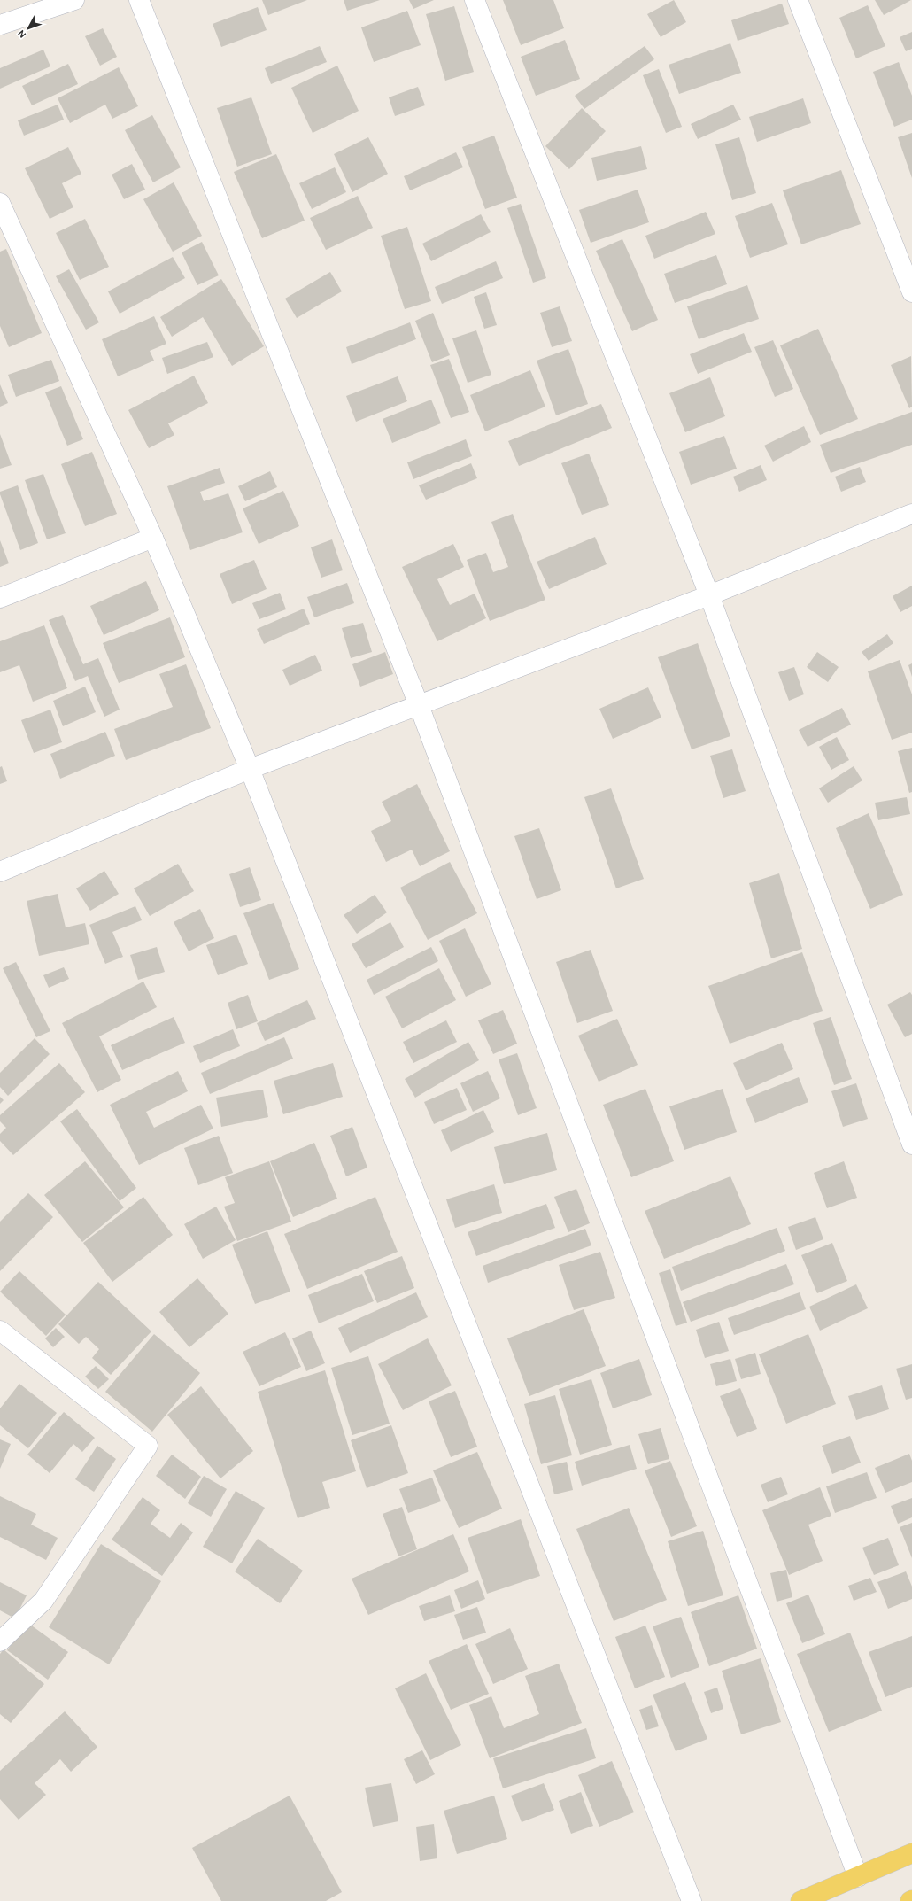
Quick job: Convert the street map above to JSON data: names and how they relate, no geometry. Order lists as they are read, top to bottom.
{
  "north": "bottom left"
}
